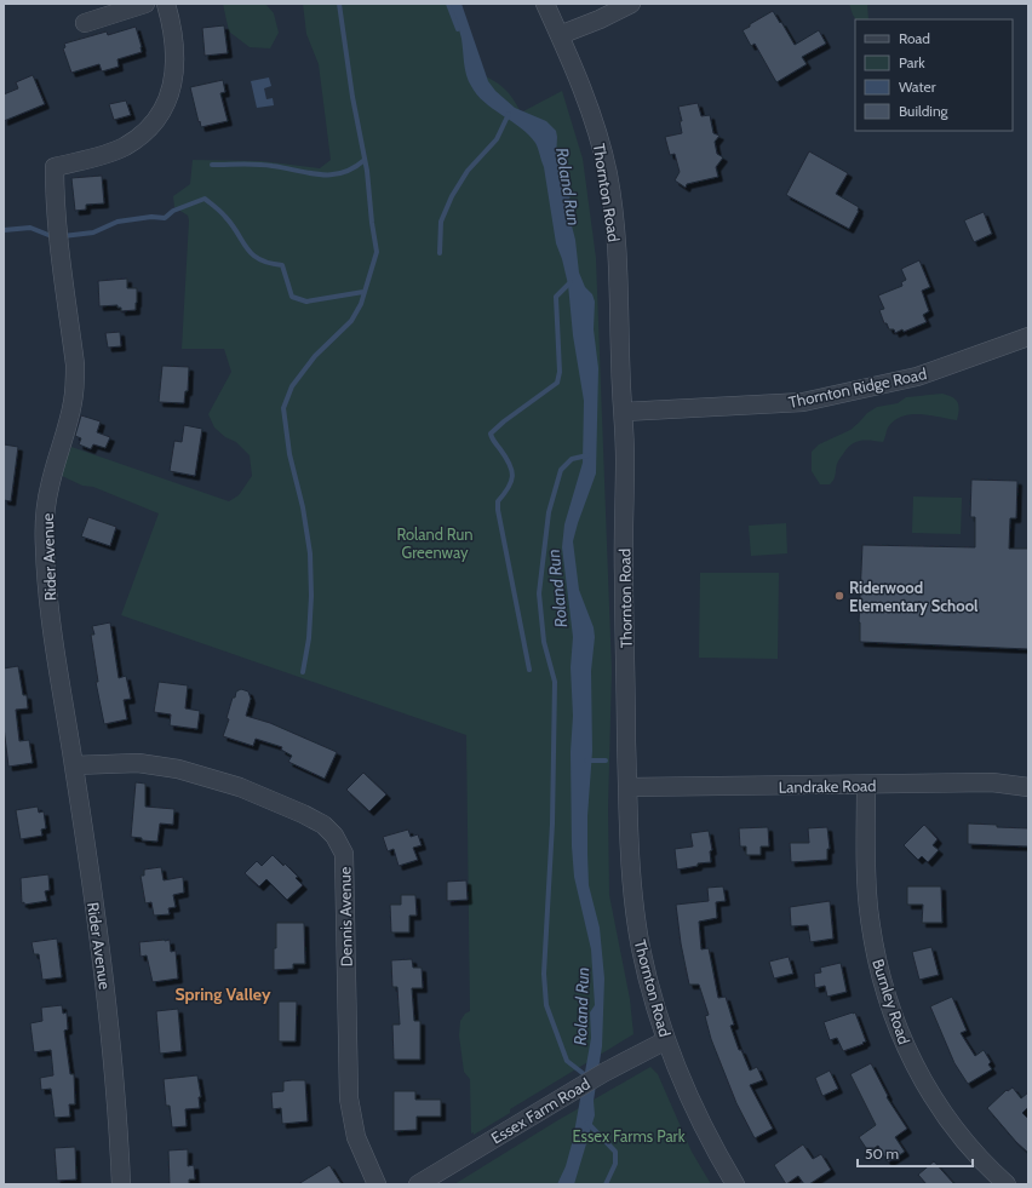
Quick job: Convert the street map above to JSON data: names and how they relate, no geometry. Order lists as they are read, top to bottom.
{
  "streets": {
    "street": [
      "Thornton Road",
      "Thornton Ridge Road",
      "Rider Avenue",
      "Landrake Road",
      "Dennis Avenue",
      "Burnley Road",
      "Essex Farm Road"
    ]
  },
  "crossings": [
    ["Thornton Road", "Thornton Ridge Road"],
    ["Thornton Road", "Landrake Road"],
    ["Thornton Road", "Essex Farm Road"],
    ["Rider Avenue", "Dennis Avenue"],
    ["Landrake Road", "Burnley Road"]
  ],
  "districts": ["Spring Valley"],
  "water": ["Roland Run"],
  "parks": ["Roland Run Greenway", "Essex Farms Park"],
  "places": ["Riderwood Elementary School"],
  "legend": [
    "Road",
    "Park",
    "Water",
    "Building"
  ],
  "scale_bar": "50 m"
}
